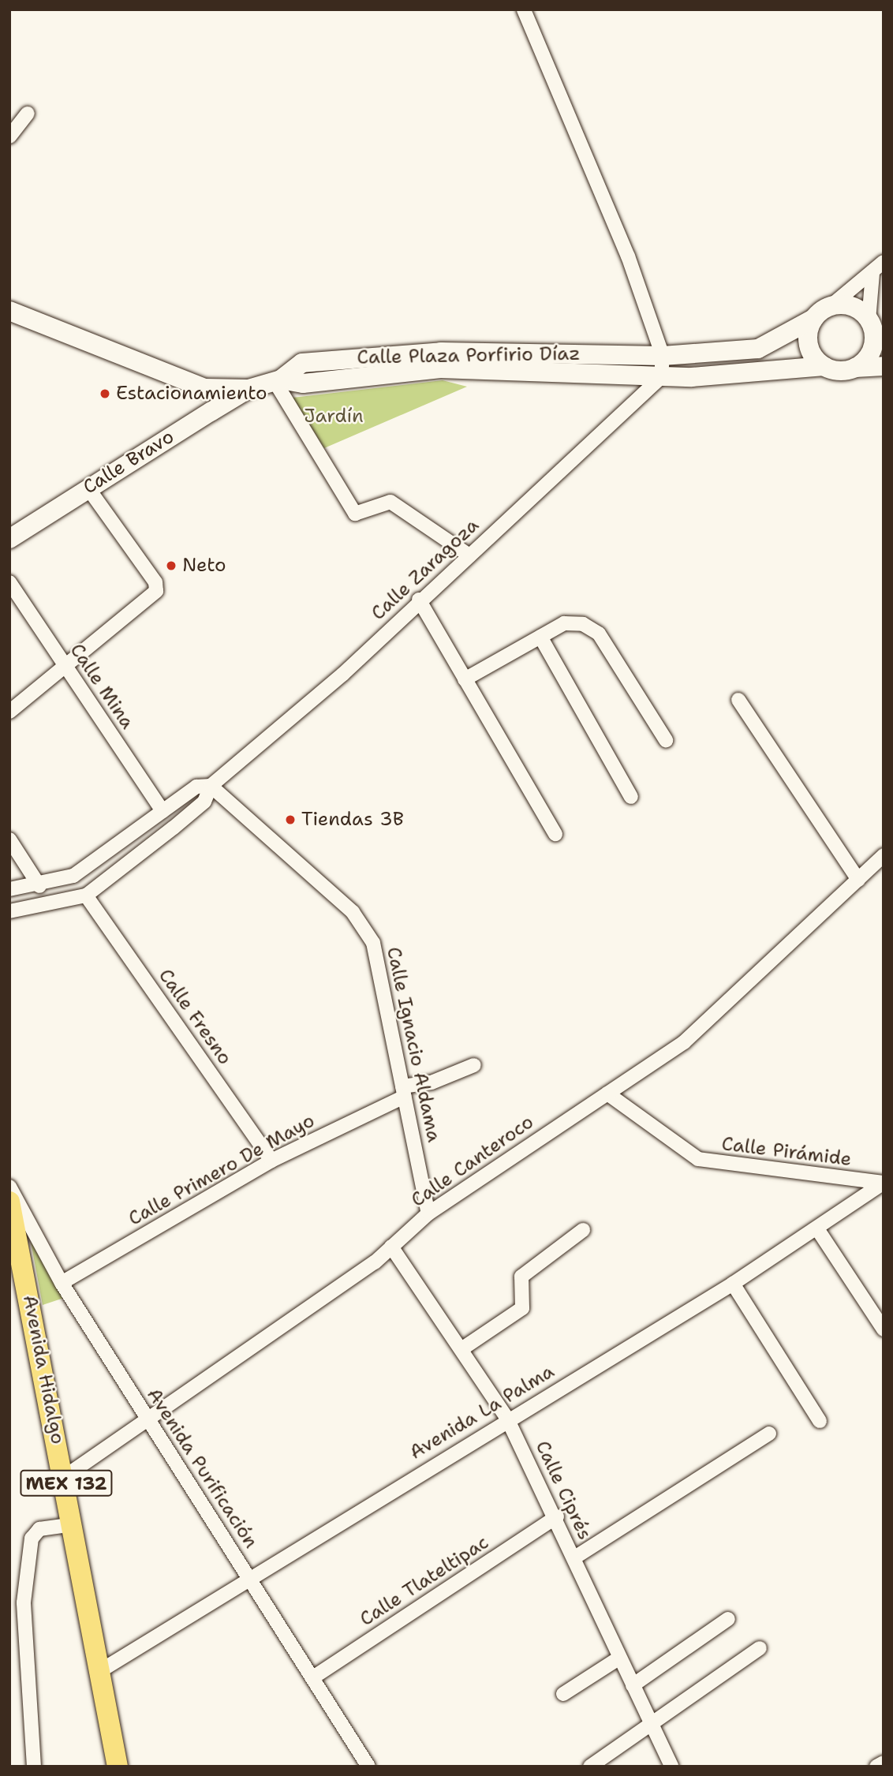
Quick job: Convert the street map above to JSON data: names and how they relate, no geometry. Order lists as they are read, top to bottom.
{
  "streets": {
    "main road": [
      "Calle Plaza Porfirio Díaz",
      "Calle Bravo",
      "Avenida Hidalgo",
      "MEX 132"
    ],
    "street": [
      "Calle Zaragoza",
      "Calle Mina",
      "Calle Fresno",
      "Calle Ignacio Aldama",
      "Calle Pirámide",
      "Calle Canteroco",
      "Calle Primero De Mayo",
      "Avenida La Palma",
      "Avenida Purificación",
      "Calle Ciprés",
      "Calle Tlateltipac"
    ]
  },
  "crossings": [
    ["Calle Plaza Porfirio Díaz", "Calle Bravo"],
    ["Calle Plaza Porfirio Díaz", "Calle Zaragoza"],
    ["Calle Zaragoza", "Calle Mina"],
    ["Calle Zaragoza", "Calle Fresno"],
    ["Calle Zaragoza", "Calle Ignacio Aldama"],
    ["Calle Fresno", "Calle Primero De Mayo"],
    ["Calle Ignacio Aldama", "Calle Canteroco"],
    ["Calle Ignacio Aldama", "Calle Primero De Mayo"],
    ["Calle Pirámide", "Calle Canteroco"],
    ["Calle Pirámide", "Avenida La Palma"],
    ["Calle Canteroco", "Avenida Hidalgo"],
    ["Calle Canteroco", "Avenida Purificación"],
    ["Calle Canteroco", "Calle Ciprés"],
    ["Calle Primero De Mayo", "Avenida Purificación"],
    ["Avenida Hidalgo", "Avenida La Palma"],
    ["Avenida La Palma", "Avenida Purificación"],
    ["Avenida La Palma", "Calle Ciprés"],
    ["Avenida Purificación", "Calle Tlateltipac"],
    ["Calle Ciprés", "Calle Tlateltipac"]
  ],
  "parks": ["Jardín"],
  "places": ["Estacionamiento", "Neto", "Tiendas 3B"]
}
